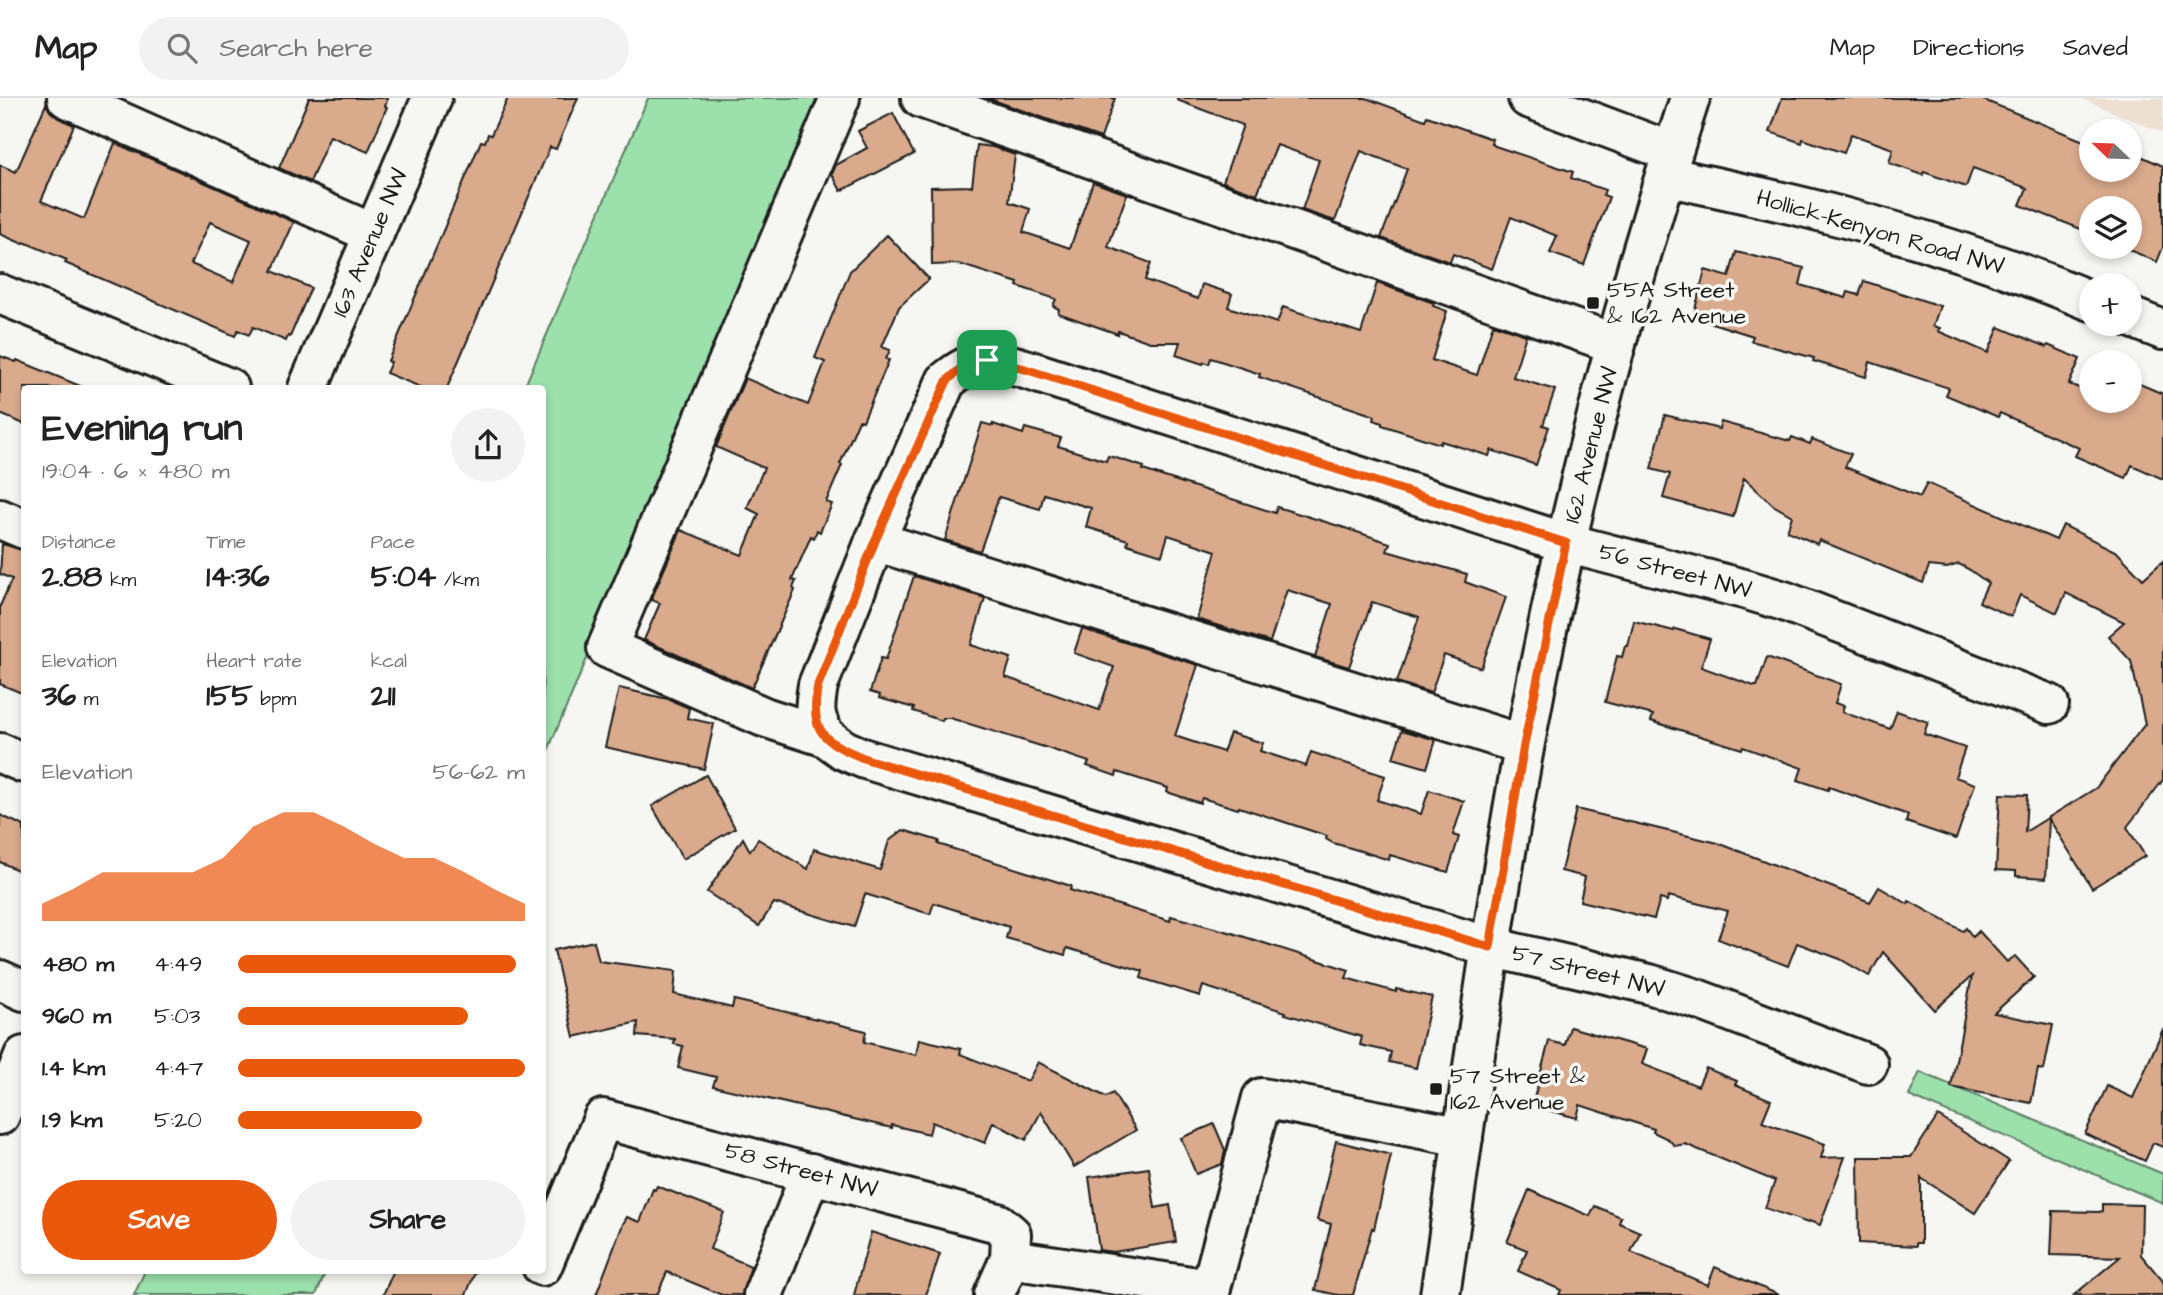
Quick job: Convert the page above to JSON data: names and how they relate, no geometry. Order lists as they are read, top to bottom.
{
  "streets": {
    "street": [
      "Hollick-Kenyon Road NW",
      "163 Avenue NW",
      "162 Avenue NW",
      "56 Street NW",
      "57 Street NW",
      "58 Street NW"
    ]
  },
  "crossings": [
    ["Hollick-Kenyon Road NW", "162 Avenue NW"],
    ["162 Avenue NW", "56 Street NW"],
    ["162 Avenue NW", "57 Street NW"]
  ],
  "places": {
    "transit": ["55A Street & 162 Avenue", "57 Street & 162 Avenue"]
  },
  "north": "top left",
  "page": {
    "header": "Map",
    "search": "Search here",
    "nav": ["Map", "Directions", "Saved"],
    "map_buttons": ["+", "−"],
    "heading": ["Evening run", "19:04 · 6 × 480 m"],
    "stats": [
      ["Distance", "2.88 km"],
      ["Time", "14:36"],
      ["Pace", "5:04 /km"],
      ["Elevation", "36 m"],
      ["Heart rate", "155 bpm"],
      ["kcal", "211"]
    ],
    "chart": ["Elevation", "56–62 m"],
    "list": [
      {
        "name": "480 m",
        "note": "4:49"
      },
      {
        "name": "960 m",
        "note": "5:03"
      },
      {
        "name": "1.4 km",
        "note": "4:47"
      },
      {
        "name": "1.9 km",
        "note": "5:20"
      }
    ],
    "buttons": ["Save", "Share"]
  }
}
